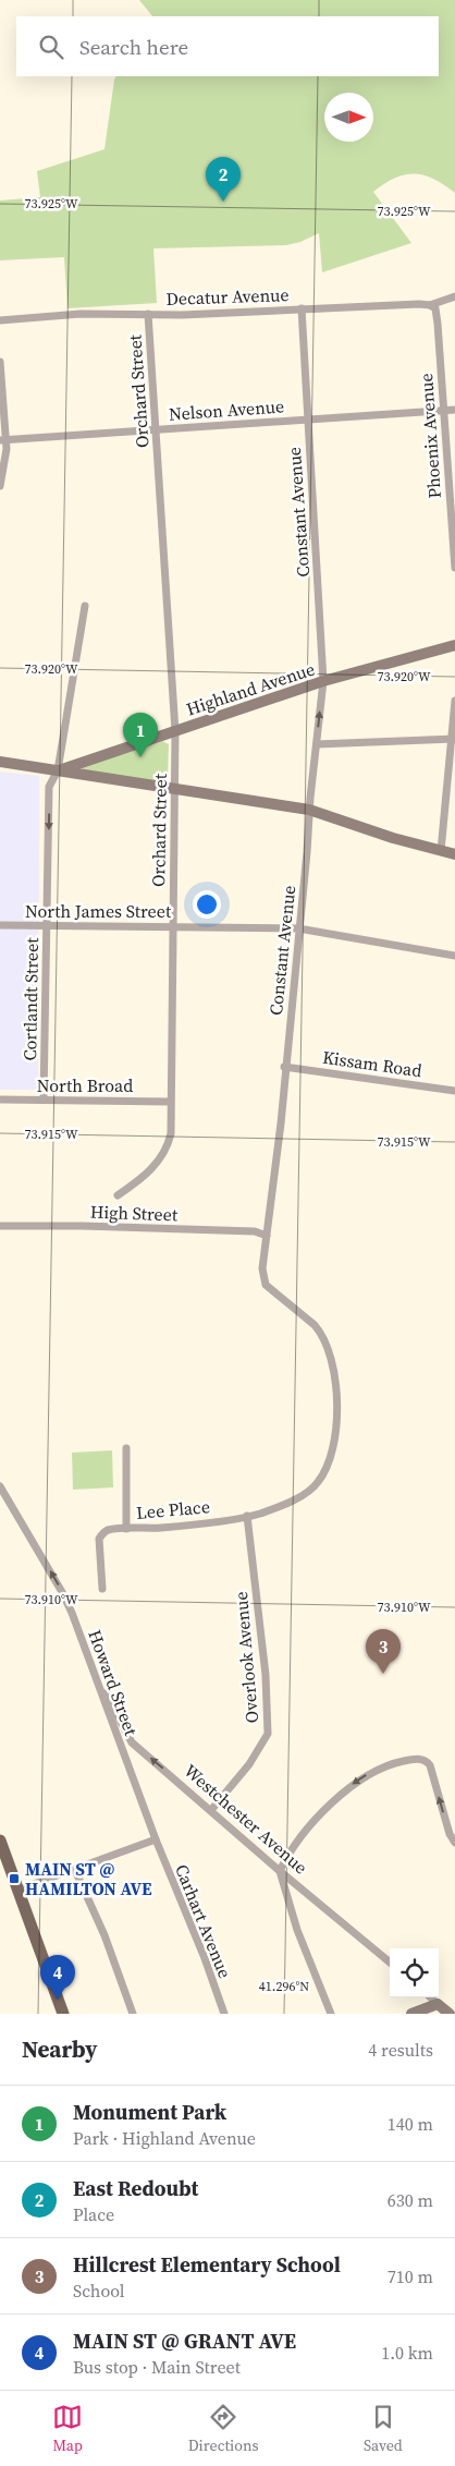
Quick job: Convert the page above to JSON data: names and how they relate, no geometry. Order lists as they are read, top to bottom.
{
  "streets": {
    "street": [
      "Decatur Avenue",
      "Orchard Street",
      "Nelson Avenue",
      "Phoenix Avenue",
      "Constant Avenue",
      "Highland Avenue",
      "North James Street",
      "Cortlandt Street",
      "Kissam Road",
      "North Broad",
      "High Street",
      "Lee Place",
      "Overlook Avenue",
      "Howard Street",
      "Westchester Avenue",
      "Carhart Avenue"
    ]
  },
  "crossings": [
    ["Decatur Avenue", "Orchard Street"],
    ["Decatur Avenue", "Phoenix Avenue"],
    ["Decatur Avenue", "Constant Avenue"],
    ["Orchard Street", "Nelson Avenue"],
    ["Orchard Street", "Highland Avenue"],
    ["Orchard Street", "North James Street"],
    ["Orchard Street", "North Broad"],
    ["Nelson Avenue", "Phoenix Avenue"],
    ["Nelson Avenue", "Constant Avenue"],
    ["Constant Avenue", "Highland Avenue"],
    ["Constant Avenue", "North James Street"],
    ["Constant Avenue", "Kissam Road"],
    ["Constant Avenue", "High Street"],
    ["Constant Avenue", "Lee Place"],
    ["Constant Avenue", "Overlook Avenue"],
    ["Highland Avenue", "Cortlandt Street"],
    ["North James Street", "Cortlandt Street"],
    ["Cortlandt Street", "North Broad"],
    ["Lee Place", "Overlook Avenue"],
    ["Overlook Avenue", "Westchester Avenue"],
    ["Howard Street", "Westchester Avenue"],
    ["Howard Street", "Carhart Avenue"]
  ],
  "one_way": ["Howard Street", "Westchester Avenue"],
  "places": {
    "transit": ["MAIN ST @ HAMILTON AVE"]
  },
  "north": "right",
  "page": {
    "search": "Search here",
    "pins": [
      "2",
      "1",
      "3",
      "4"
    ],
    "heading": ["Nearby", "4 results"],
    "list": [
      {
        "mark": "1",
        "name": "Monument Park",
        "note": "Park · Highland Avenue",
        "value": "140 m"
      },
      {
        "mark": "2",
        "name": "East Redoubt",
        "note": "Place",
        "value": "630 m"
      },
      {
        "mark": "3",
        "name": "Hillcrest Elementary School",
        "note": "School",
        "value": "710 m"
      },
      {
        "mark": "4",
        "name": "MAIN ST @ GRANT AVE",
        "note": "Bus stop · Main Street",
        "value": "1.0 km"
      }
    ],
    "nav": ["Map", "Directions", "Saved"]
  },
  "coordinates": [
    "73.925°W",
    "73.920°W",
    "73.915°W",
    "73.910°W",
    "41.296°N"
  ]
}
